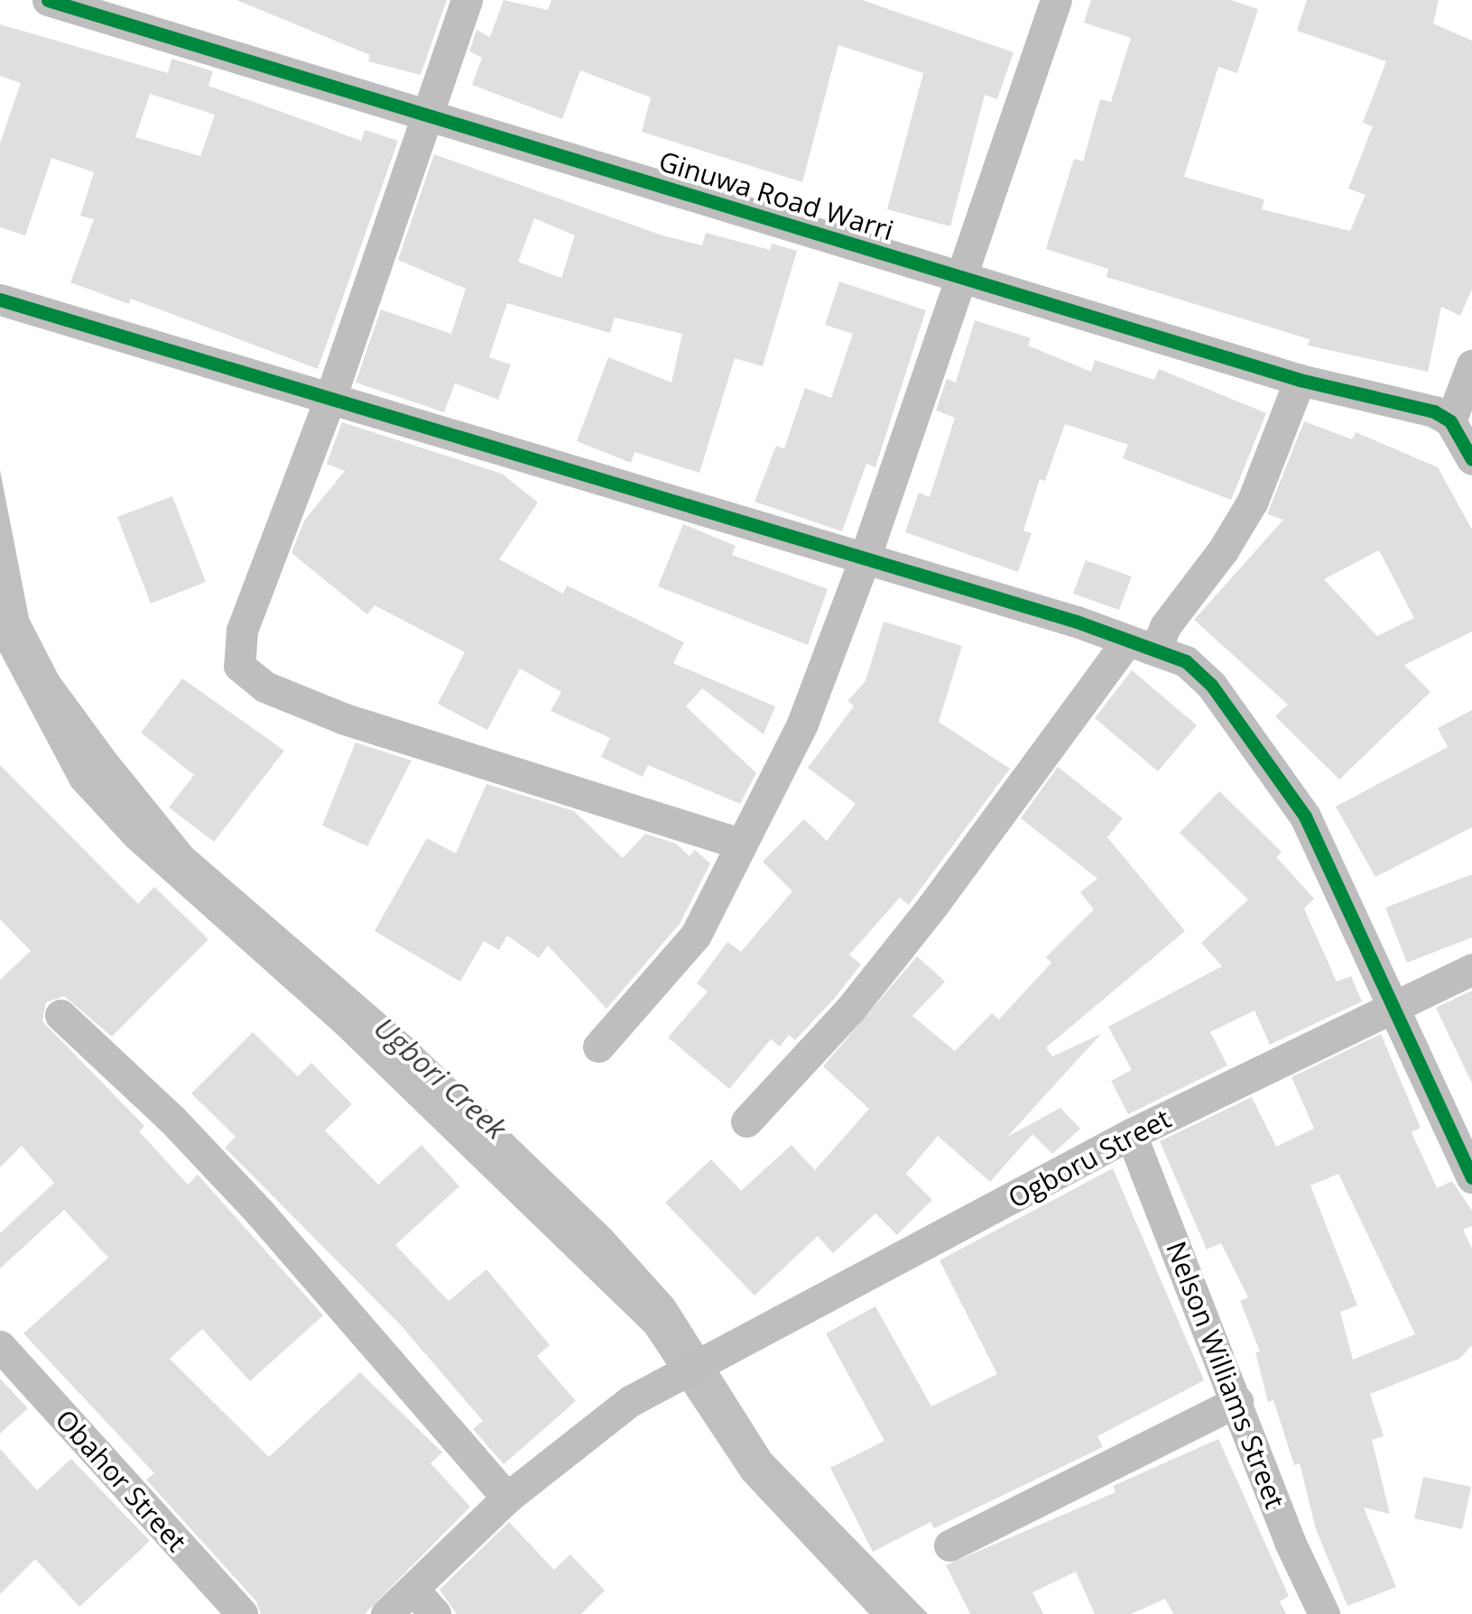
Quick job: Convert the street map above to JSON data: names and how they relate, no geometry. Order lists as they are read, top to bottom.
{
  "streets": {
    "street": [
      "Ginuwa Road Warri",
      "Ogboru Street",
      "Nelson Williams Street",
      "Obahor Street"
    ]
  },
  "crossings": [
    ["Ogboru Street", "Nelson Williams Street"]
  ],
  "water": ["Ugbori Creek"]
}
